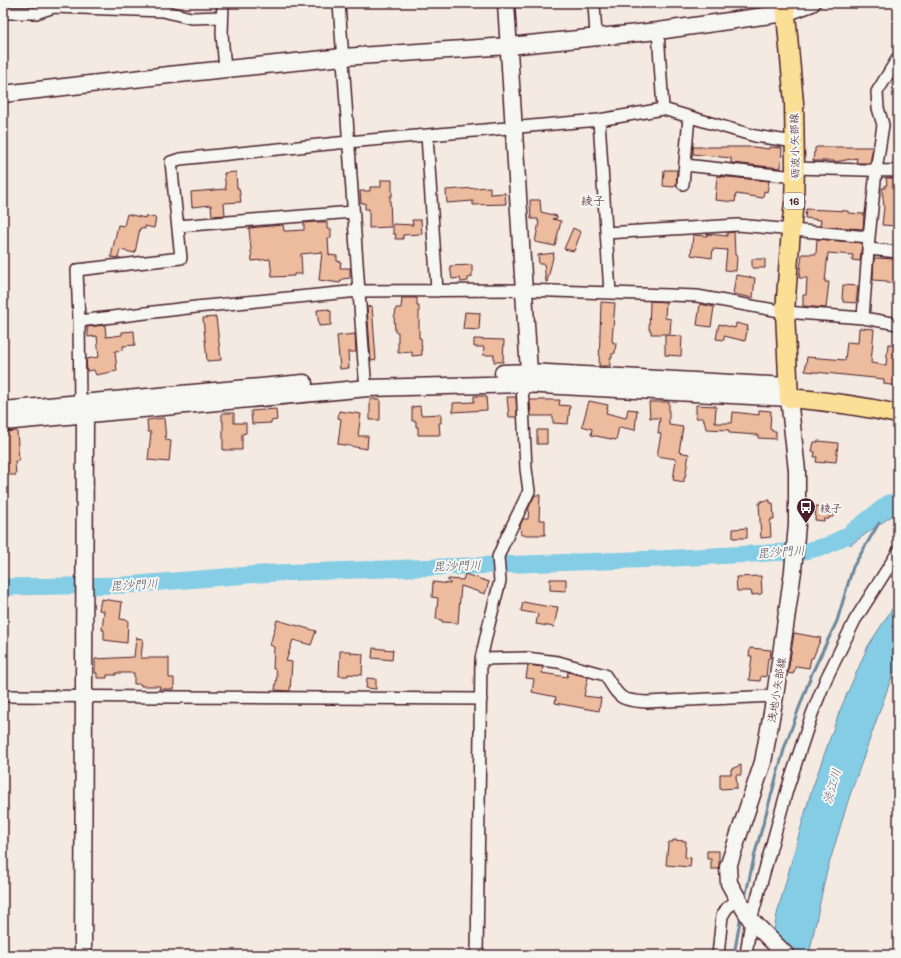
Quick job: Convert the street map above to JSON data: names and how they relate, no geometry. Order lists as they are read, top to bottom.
{
  "streets": {
    "main road": ["砺波小矢部線", "16"],
    "street": ["浅地小矢部線"]
  },
  "crossings": [
    ["砺波小矢部線", "浅地小矢部線"]
  ],
  "districts": ["綾子"],
  "water": ["毘沙門川", "渋江川"],
  "places": {
    "bus stop": ["綾子"]
  }
}
